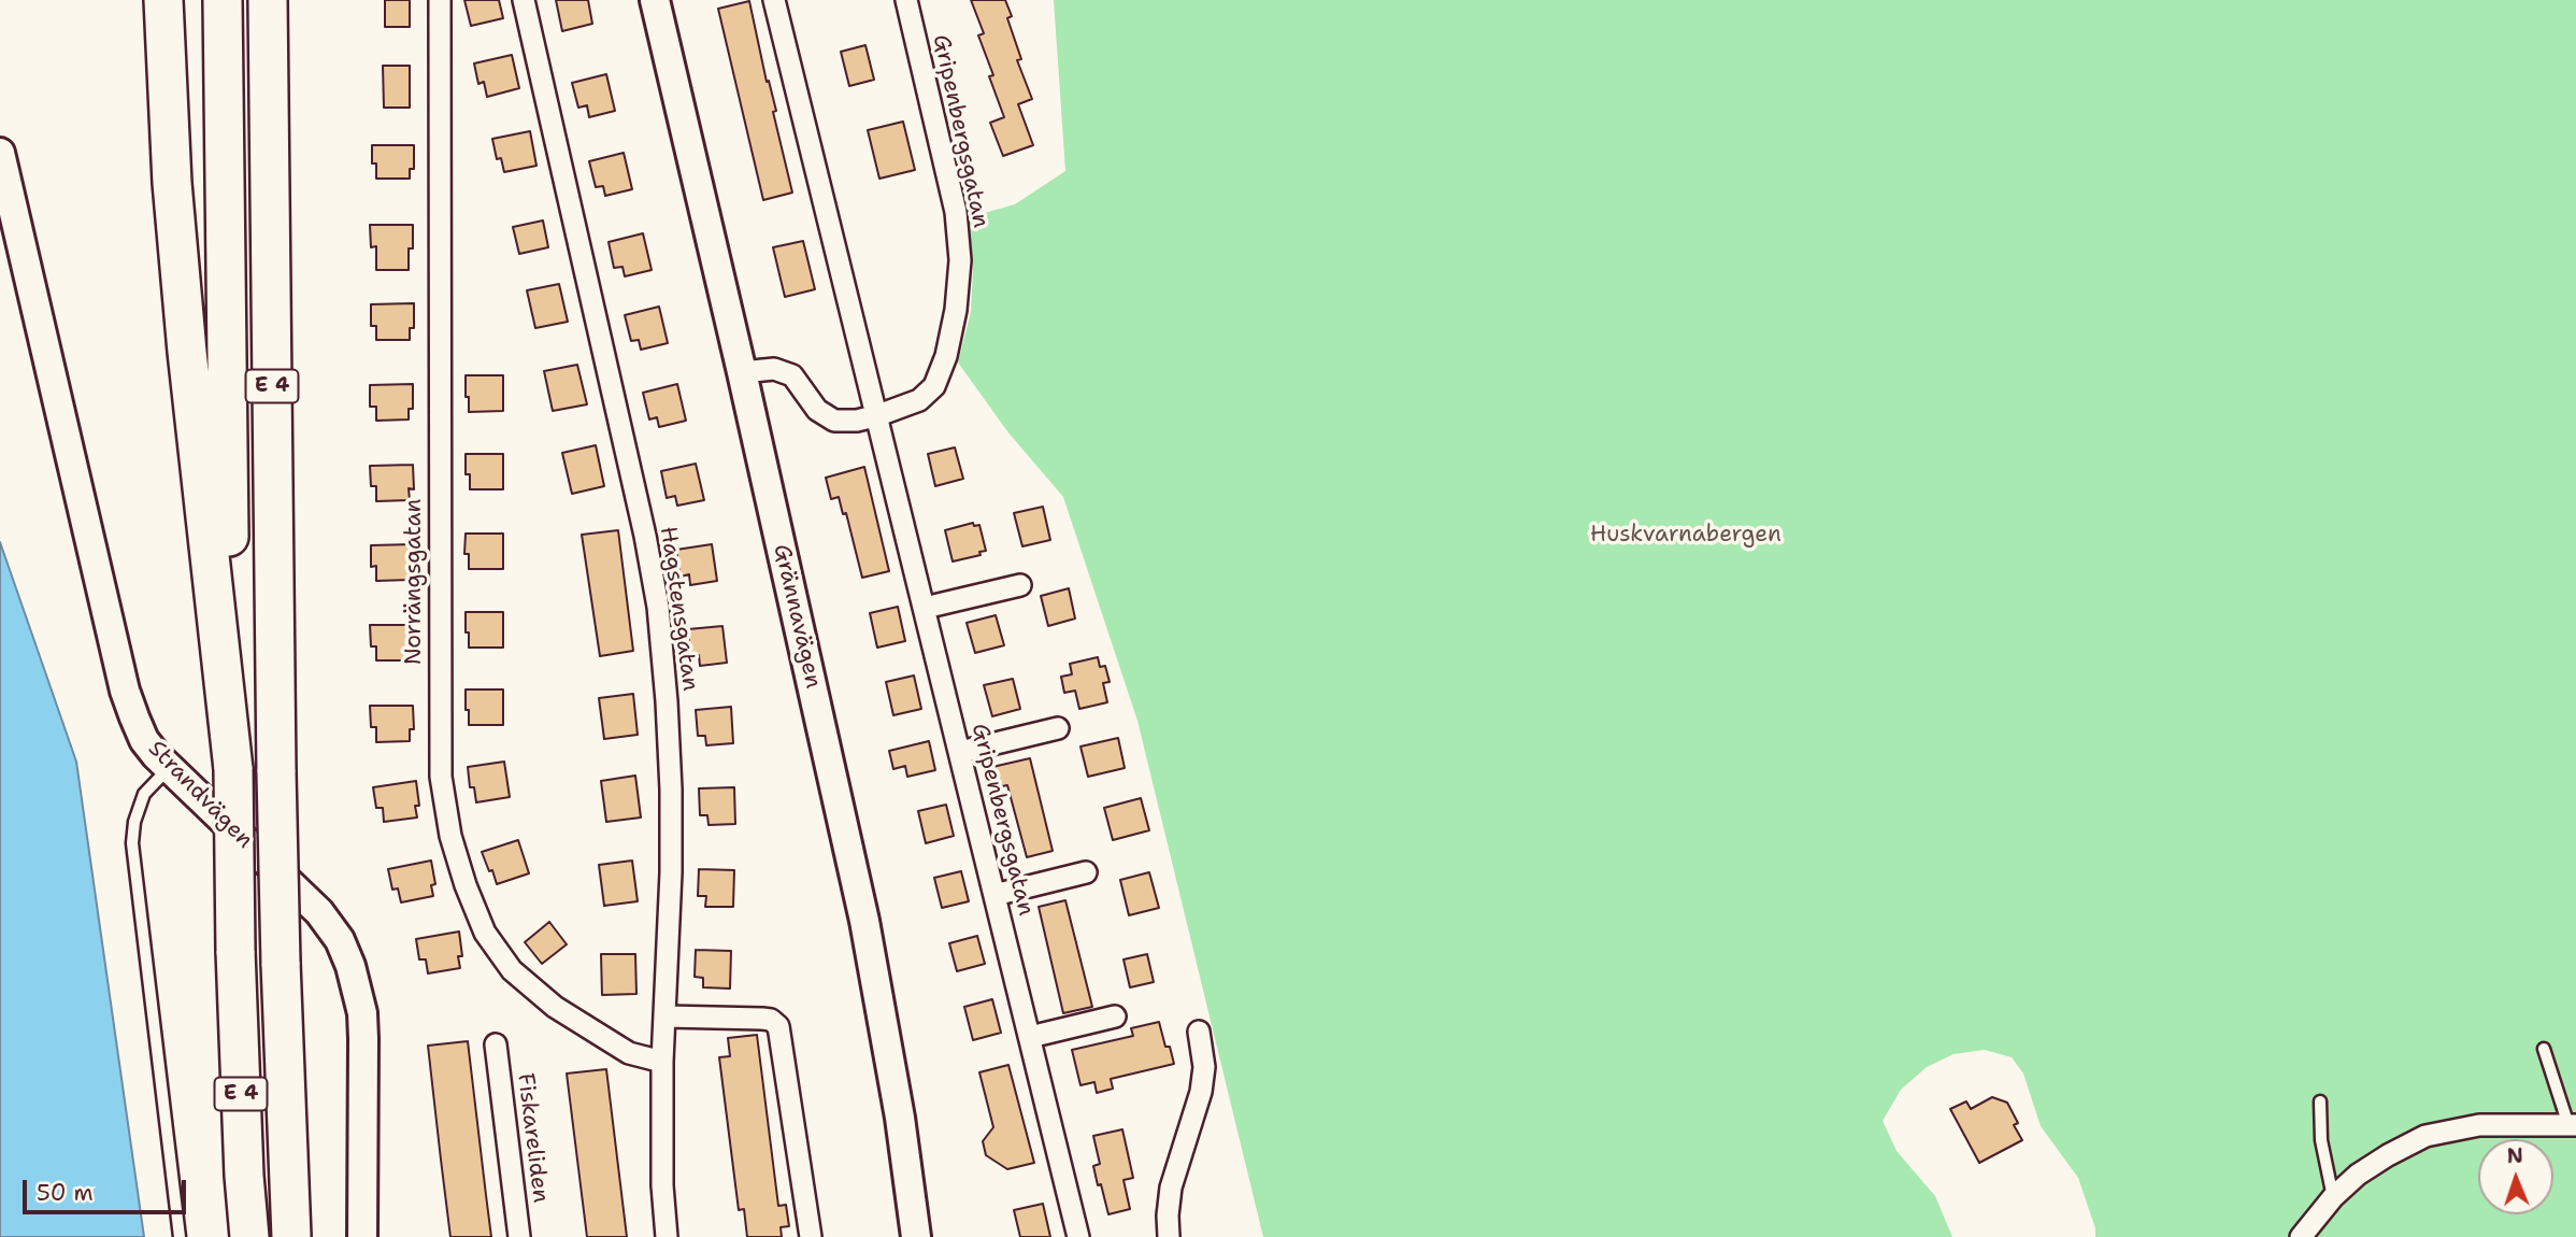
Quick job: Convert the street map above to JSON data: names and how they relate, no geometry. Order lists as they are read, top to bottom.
{
  "streets": {
    "highway": ["E 4"],
    "main road": ["Grännavägen", "Strandvägen"],
    "street": [
      "Gripenbergsgatan",
      "Norrängsgatan",
      "Hagstensgatan",
      "Fiskareliden"
    ]
  },
  "crossings": [
    ["Gripenbergsgatan", "Grännavägen"],
    ["Norrängsgatan", "Hagstensgatan"]
  ],
  "parks": ["Huskvarnabergen"],
  "scale_bar": "50 m",
  "north": "top"
}
